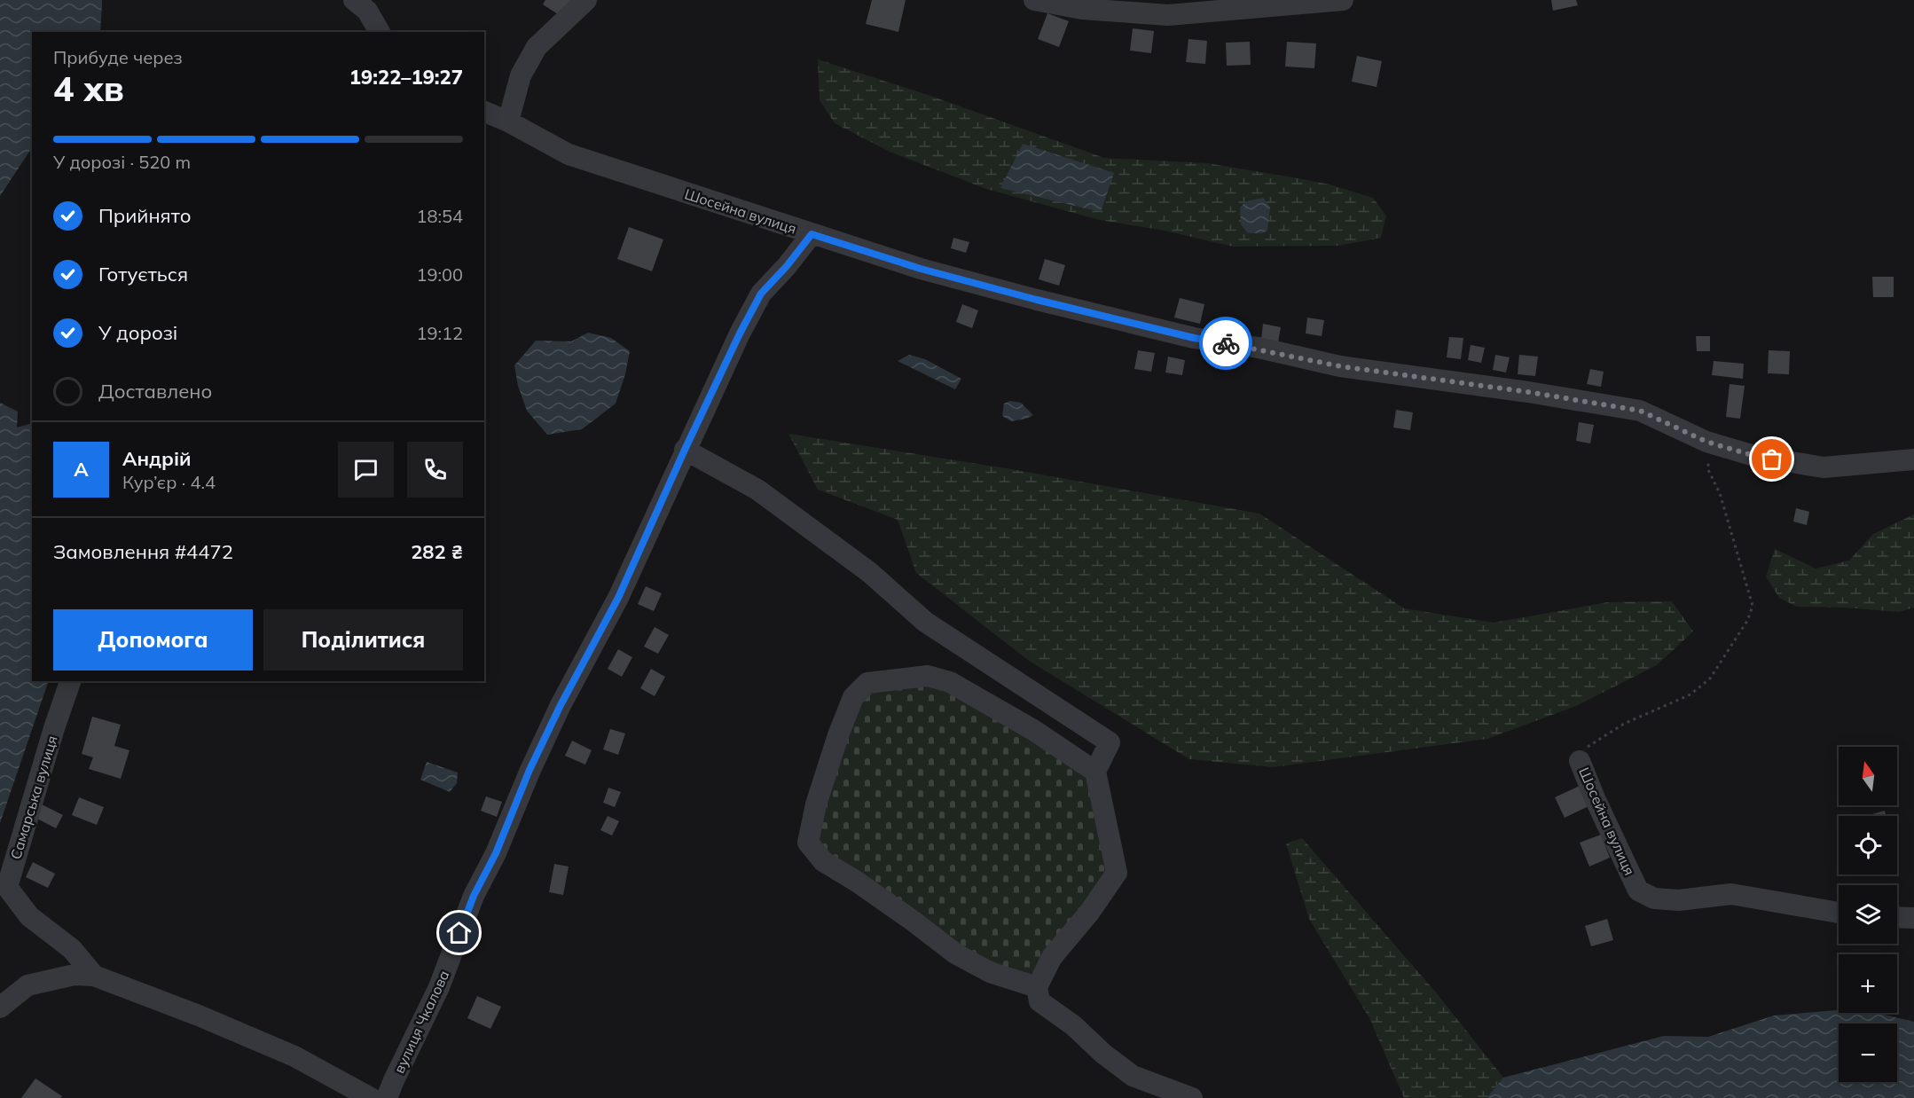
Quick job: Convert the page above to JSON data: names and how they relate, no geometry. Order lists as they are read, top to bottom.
{
  "streets": {
    "street": ["Шосейна вулиця", "Самарська вулиця", "вулиця Чкалова"]
  },
  "crossings": [
    ["Шосейна вулиця", "вулиця Чкалова"]
  ],
  "north": "top",
  "page": {
    "heading": ["4 хв", "Прибуде через", "19:22–19:27"],
    "panel": [
      "Андрій",
      "Кур’єр · 4.4",
      "Замовлення #4472",
      "282 ₴"
    ],
    "bar": "У дорозі · 520 m",
    "list": [
      ["Прийнято", "18:54"],
      ["Готується", "19:00"],
      ["У дорозі", "19:12"],
      "Доставлено"
    ],
    "round": "А",
    "buttons": ["Допомога", "Поділитися"],
    "map_buttons": ["+", "−"]
  }
}
